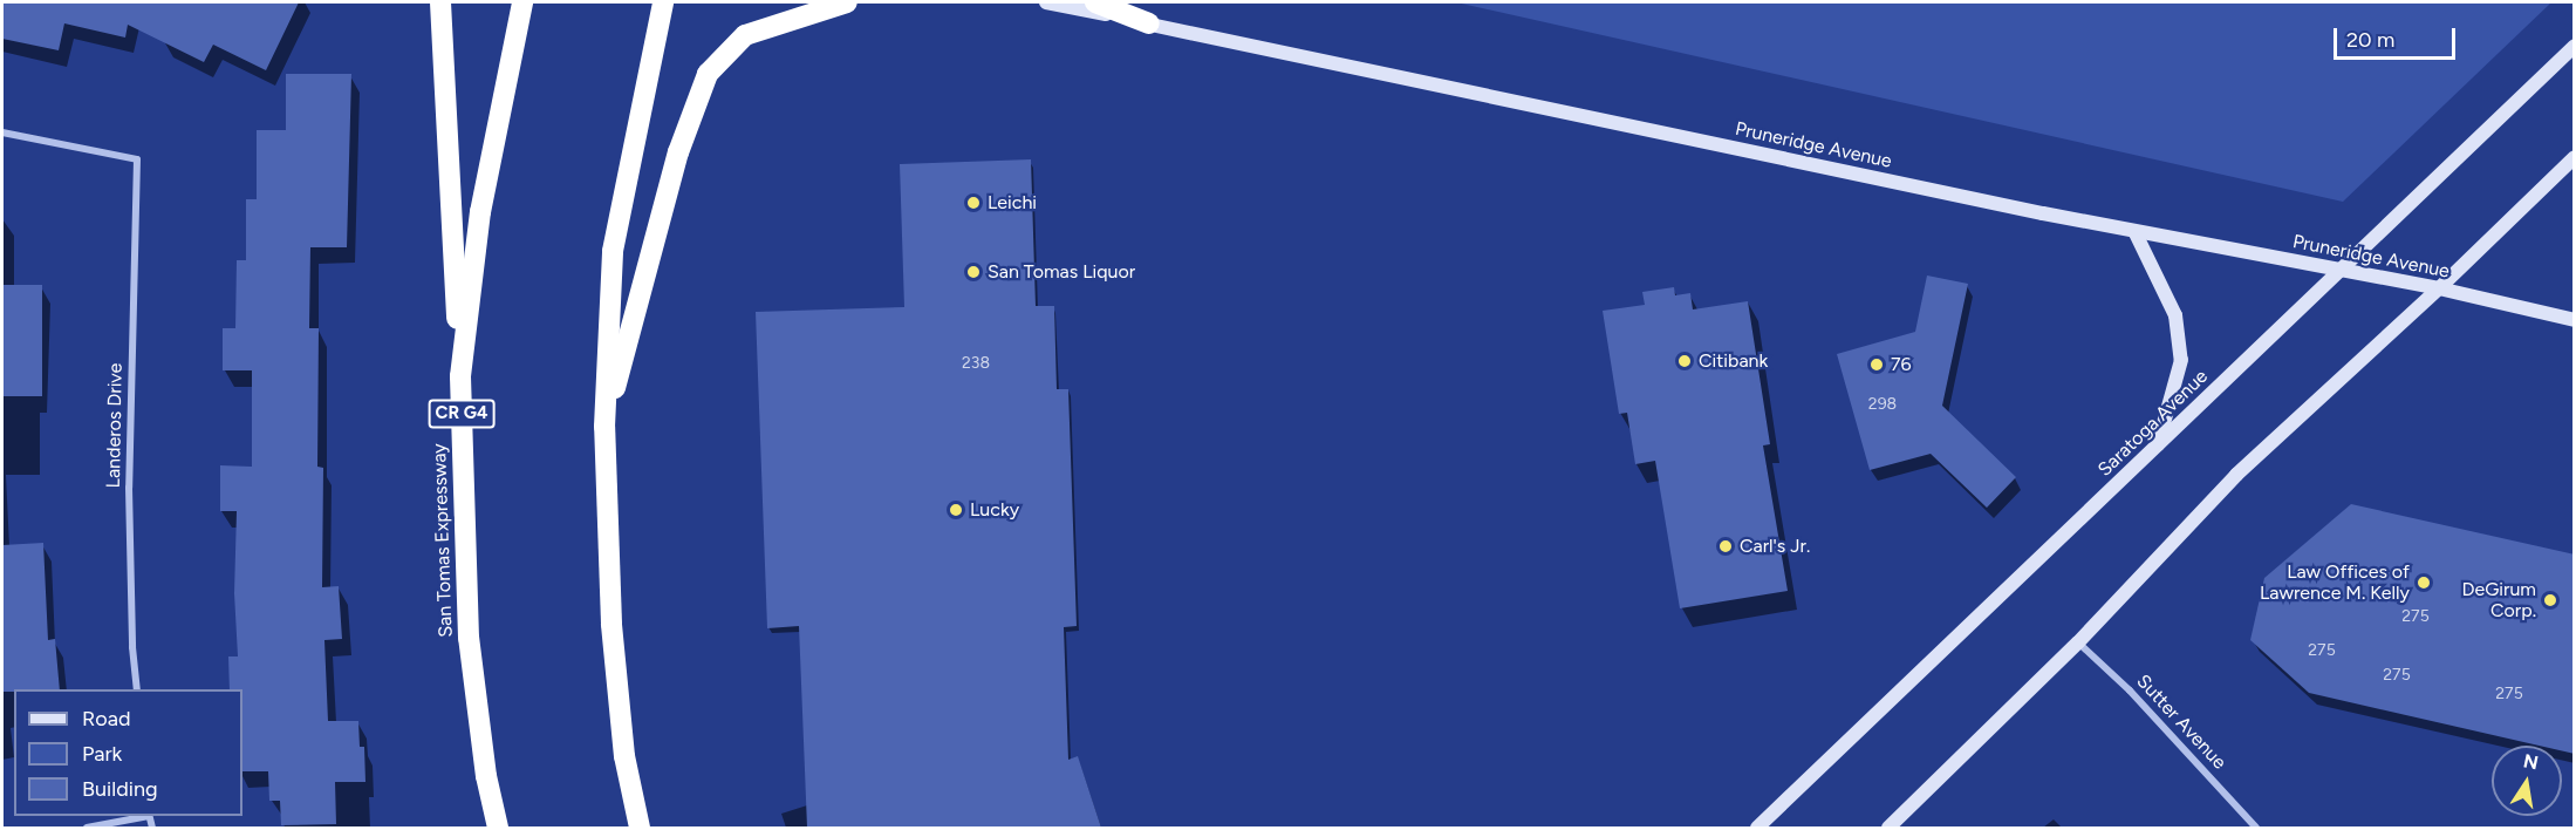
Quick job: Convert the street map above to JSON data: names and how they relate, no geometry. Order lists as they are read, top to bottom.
{
  "streets": {
    "highway": ["CR G4", "San Tomas Expressway"],
    "main road": ["Pruneridge Avenue", "Saratoga Avenue"],
    "street": ["Landeros Drive", "Sutter Avenue"]
  },
  "crossings": [
    ["Pruneridge Avenue", "Saratoga Avenue"]
  ],
  "places": [
    "Leichi",
    "San Tomas Liquor",
    "Citibank",
    "76",
    "Lucky",
    "Carl's Jr.",
    "Law Offices of Lawrence M. Kelly",
    "DeGirum Corp."
  ],
  "house_numbers": [
    "238",
    "298",
    "275",
    "275",
    "275",
    "275"
  ],
  "legend": ["Road", "Park", "Building"],
  "scale_bar": "20 m",
  "north": "top"
}
